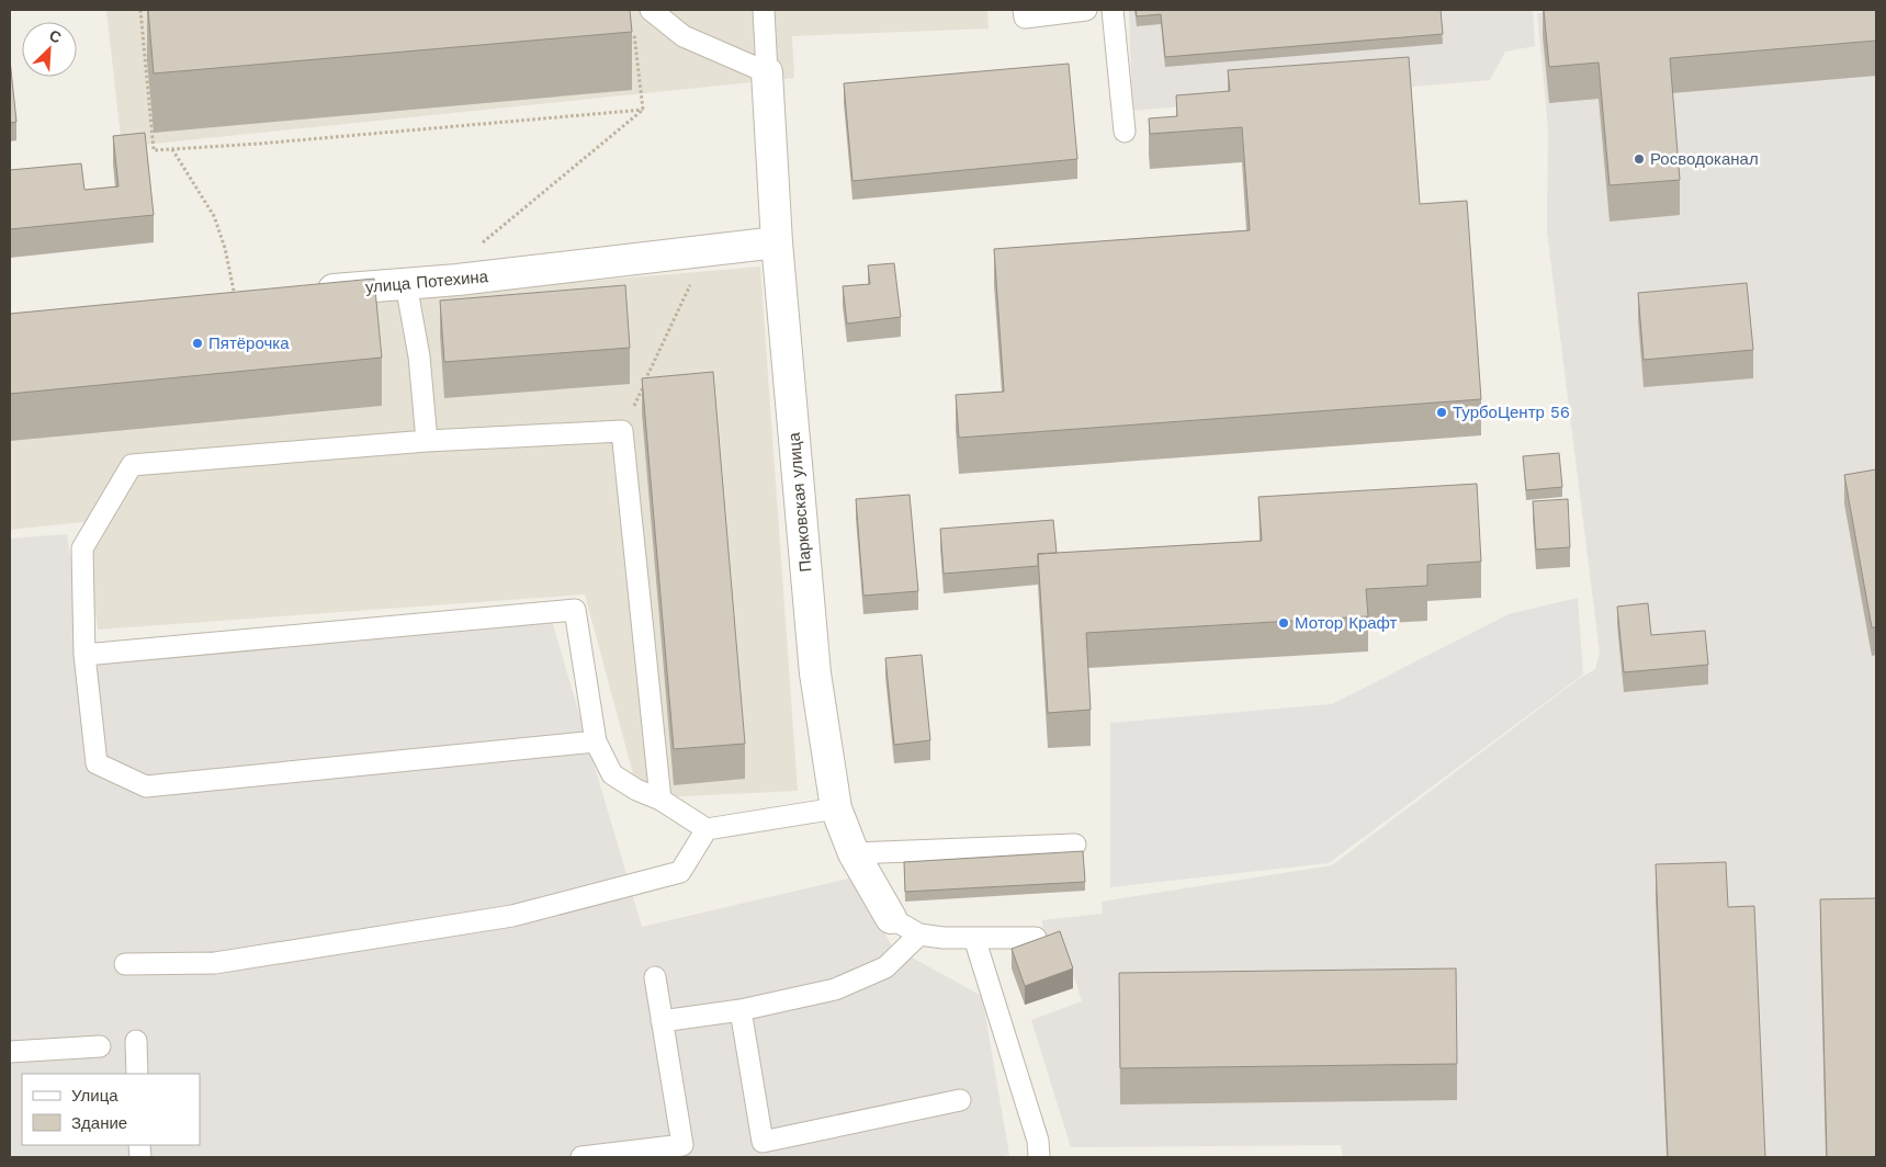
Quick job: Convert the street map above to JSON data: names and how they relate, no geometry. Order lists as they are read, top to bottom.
{
  "streets": {
    "street": ["улица Потехина", "Парковская улица"]
  },
  "crossings": [
    ["улица Потехина", "Парковская улица"]
  ],
  "places": [
    "Росводоканал",
    "Пятёрочка",
    "ТурбоЦентр 56",
    "Мотор Крафт"
  ],
  "legend": ["Улица", "Здание"],
  "north": "top right"
}
